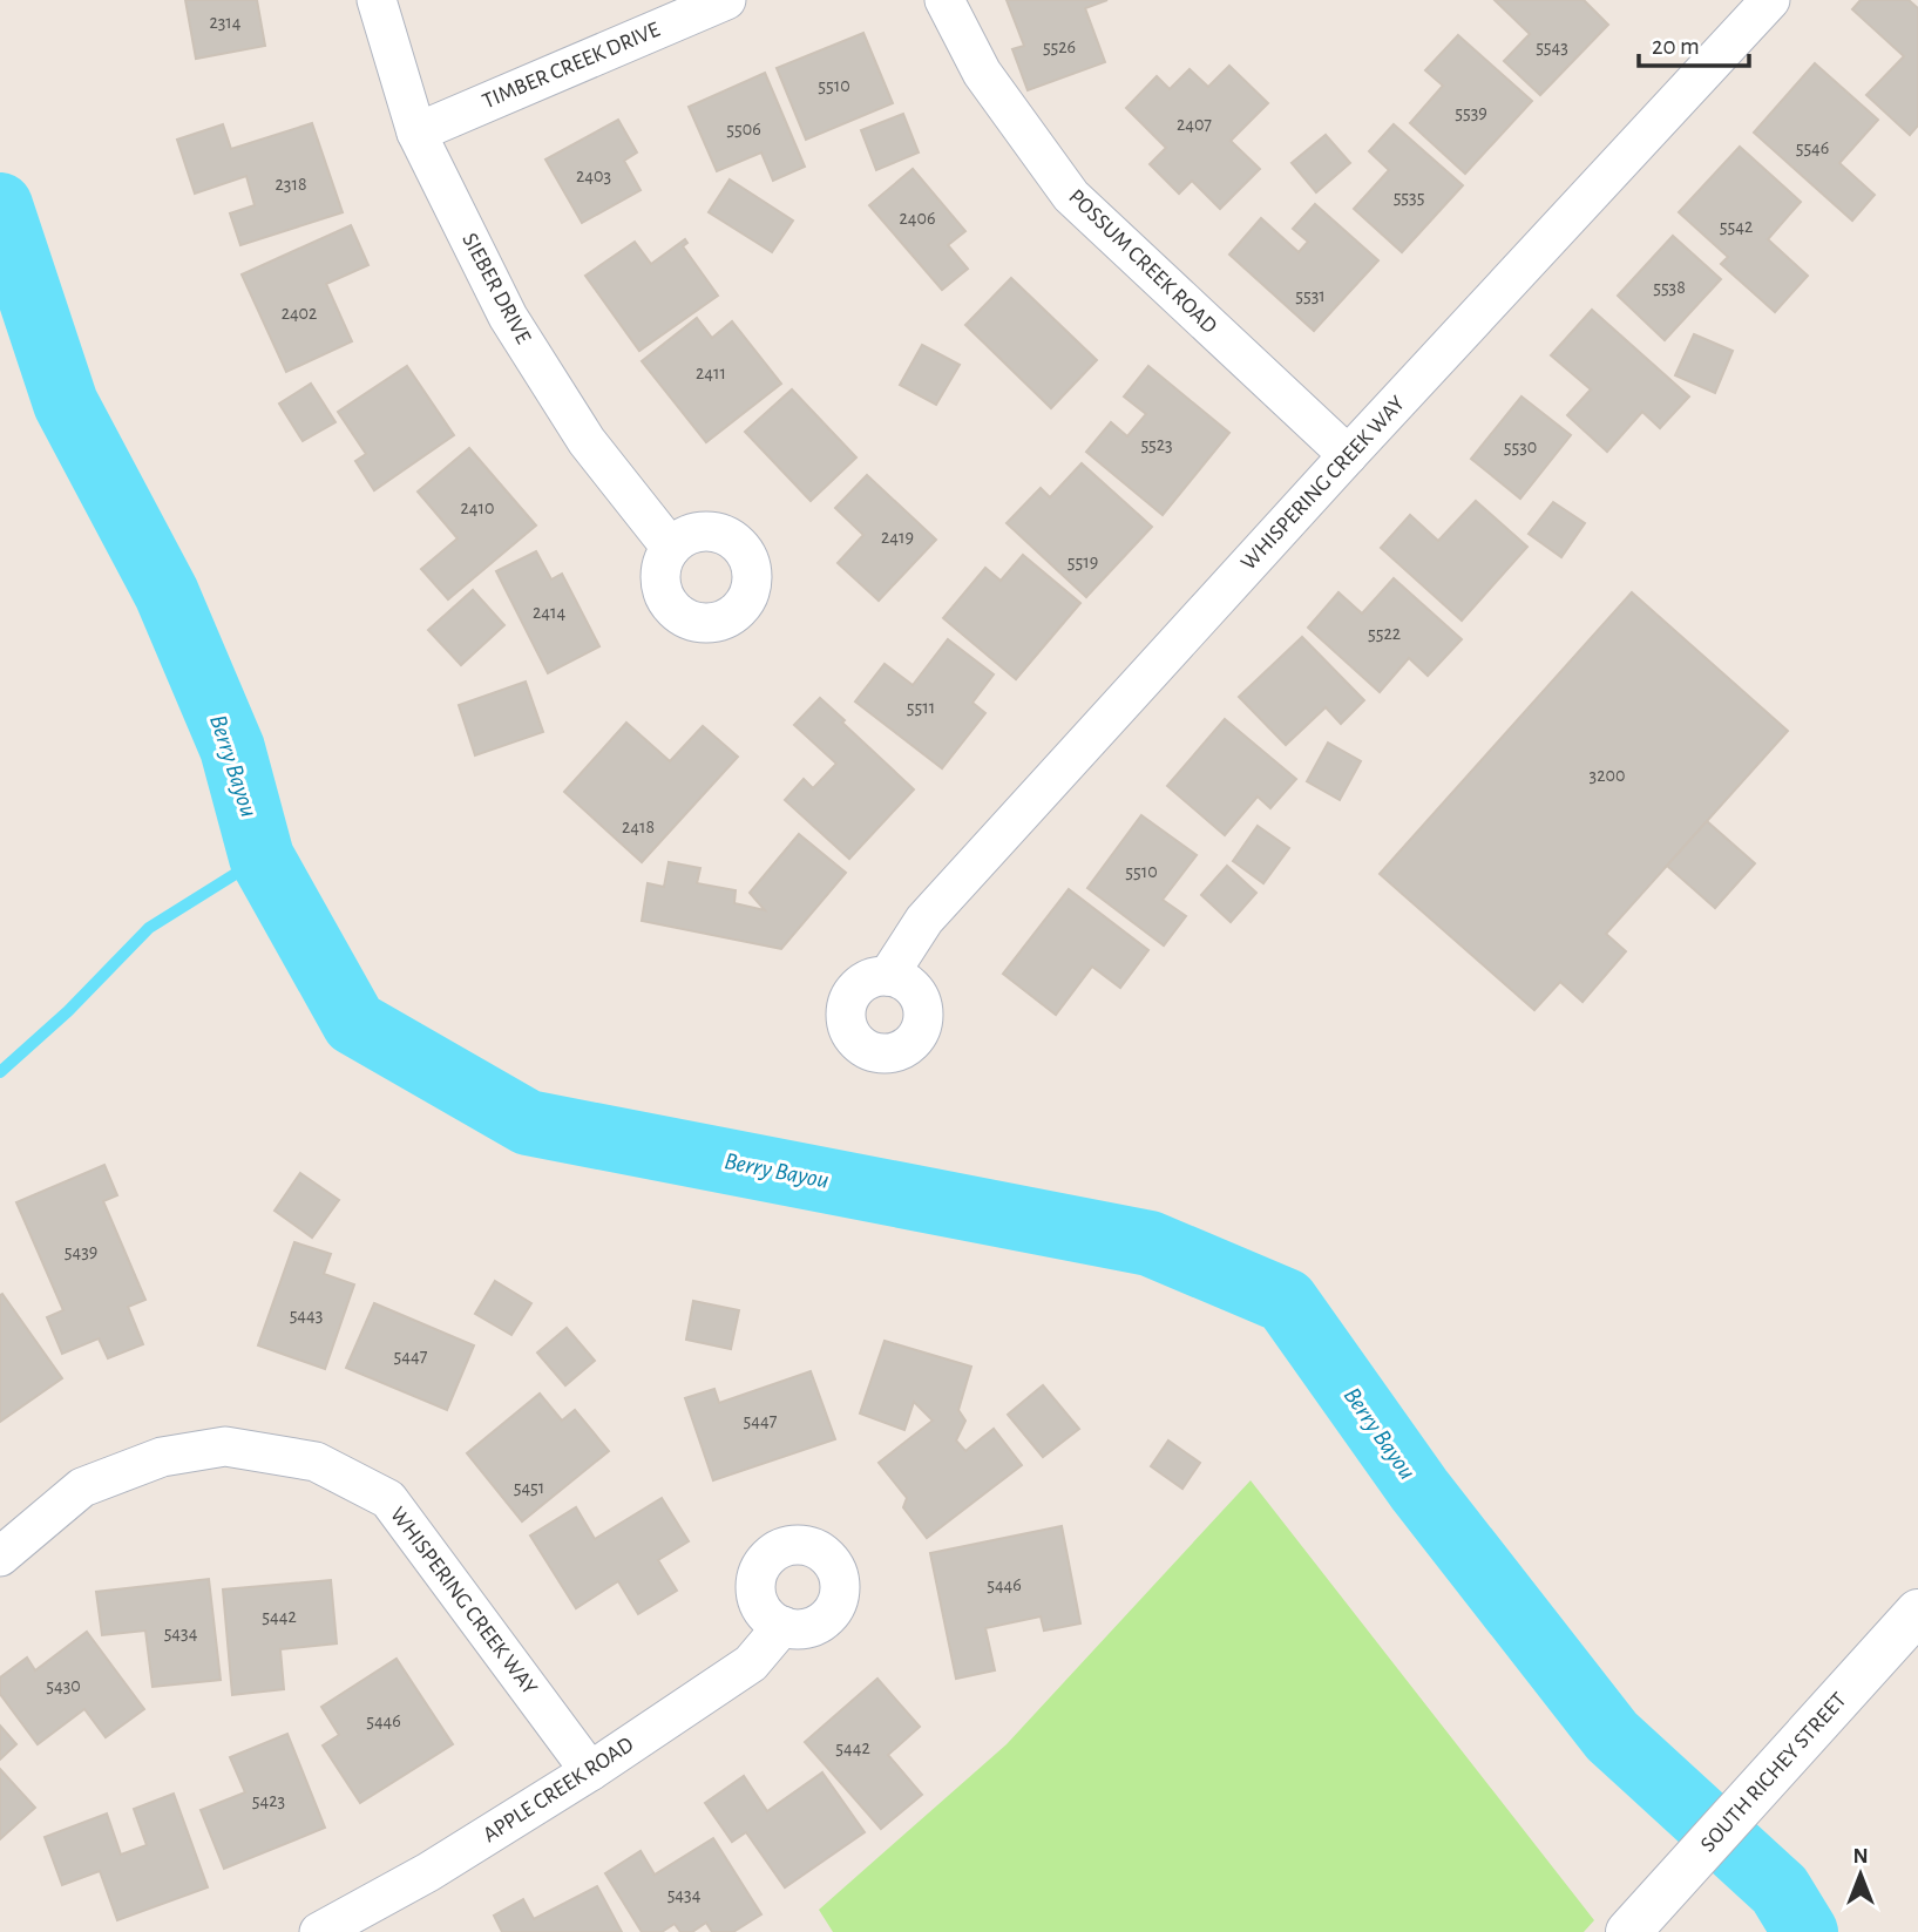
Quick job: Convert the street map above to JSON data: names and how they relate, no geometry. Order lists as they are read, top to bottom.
{
  "streets": {
    "main road": ["SOUTH RICHEY STREET"],
    "street": [
      "TIMBER CREEK DRIVE",
      "POSSUM CREEK ROAD",
      "SIEBER DRIVE",
      "WHISPERING CREEK WAY",
      "APPLE CREEK ROAD"
    ]
  },
  "crossings": [
    ["TIMBER CREEK DRIVE", "SIEBER DRIVE"],
    ["POSSUM CREEK ROAD", "WHISPERING CREEK WAY"],
    ["WHISPERING CREEK WAY", "APPLE CREEK ROAD"]
  ],
  "water": ["Berry Bayou"],
  "house_numbers": [
    "2314",
    "5526",
    "5543",
    "5510",
    "5539",
    "2407",
    "5506",
    "5546",
    "2403",
    "2318",
    "5535",
    "2406",
    "5542",
    "5538",
    "5531",
    "2402",
    "2411",
    "5523",
    "5530",
    "2410",
    "2419",
    "5519",
    "2414",
    "5522",
    "5511",
    "3200",
    "2418",
    "5510",
    "5439",
    "5443",
    "5447",
    "5447",
    "5451",
    "5446",
    "5442",
    "5434",
    "5430",
    "5446",
    "5442",
    "5423",
    "5434"
  ],
  "scale_bar": "20 m",
  "north": "top"
}
